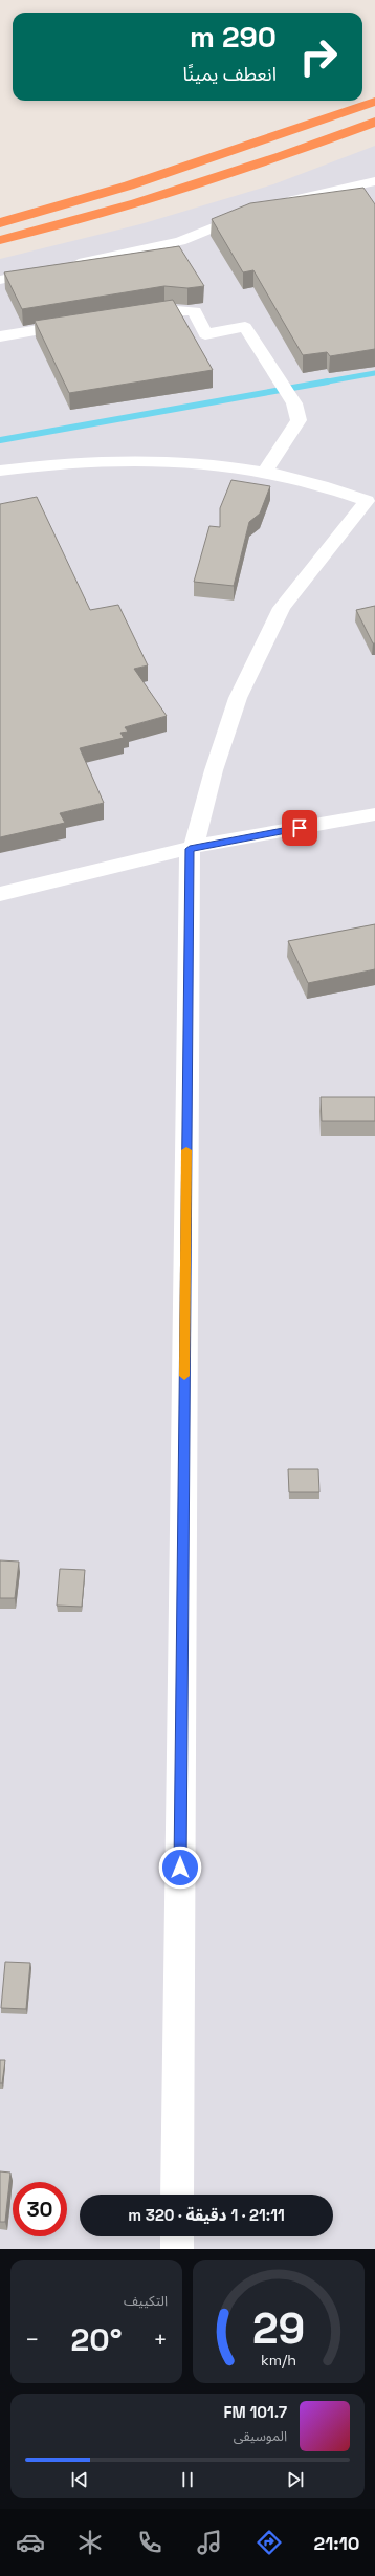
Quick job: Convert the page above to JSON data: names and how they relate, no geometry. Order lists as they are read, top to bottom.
{
  "page": {
    "turn": ["290 m", "انعطف يمينًا"],
    "limit": "30",
    "trip": "21:11 · 1 دقيقة · 320 m",
    "tile": "التكييف",
    "heat": ["−", "20°", "+"],
    "song": ["101.7 FM", "الموسيقى"],
    "tabs": "21:10",
    "gauge": ["29", "km/h"]
  }
}
